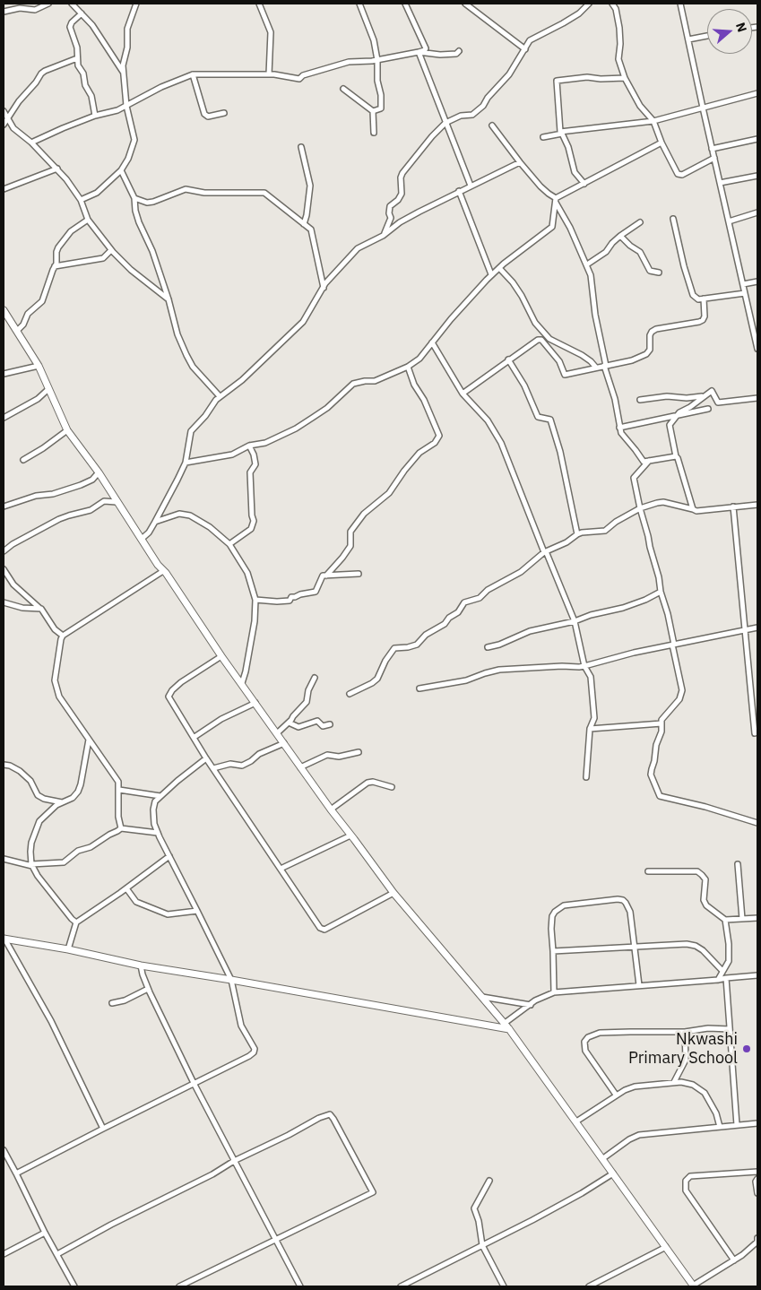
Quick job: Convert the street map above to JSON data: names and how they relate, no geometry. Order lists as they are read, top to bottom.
{
  "places": ["Nkwashi Primary School"],
  "north": "right"
}
